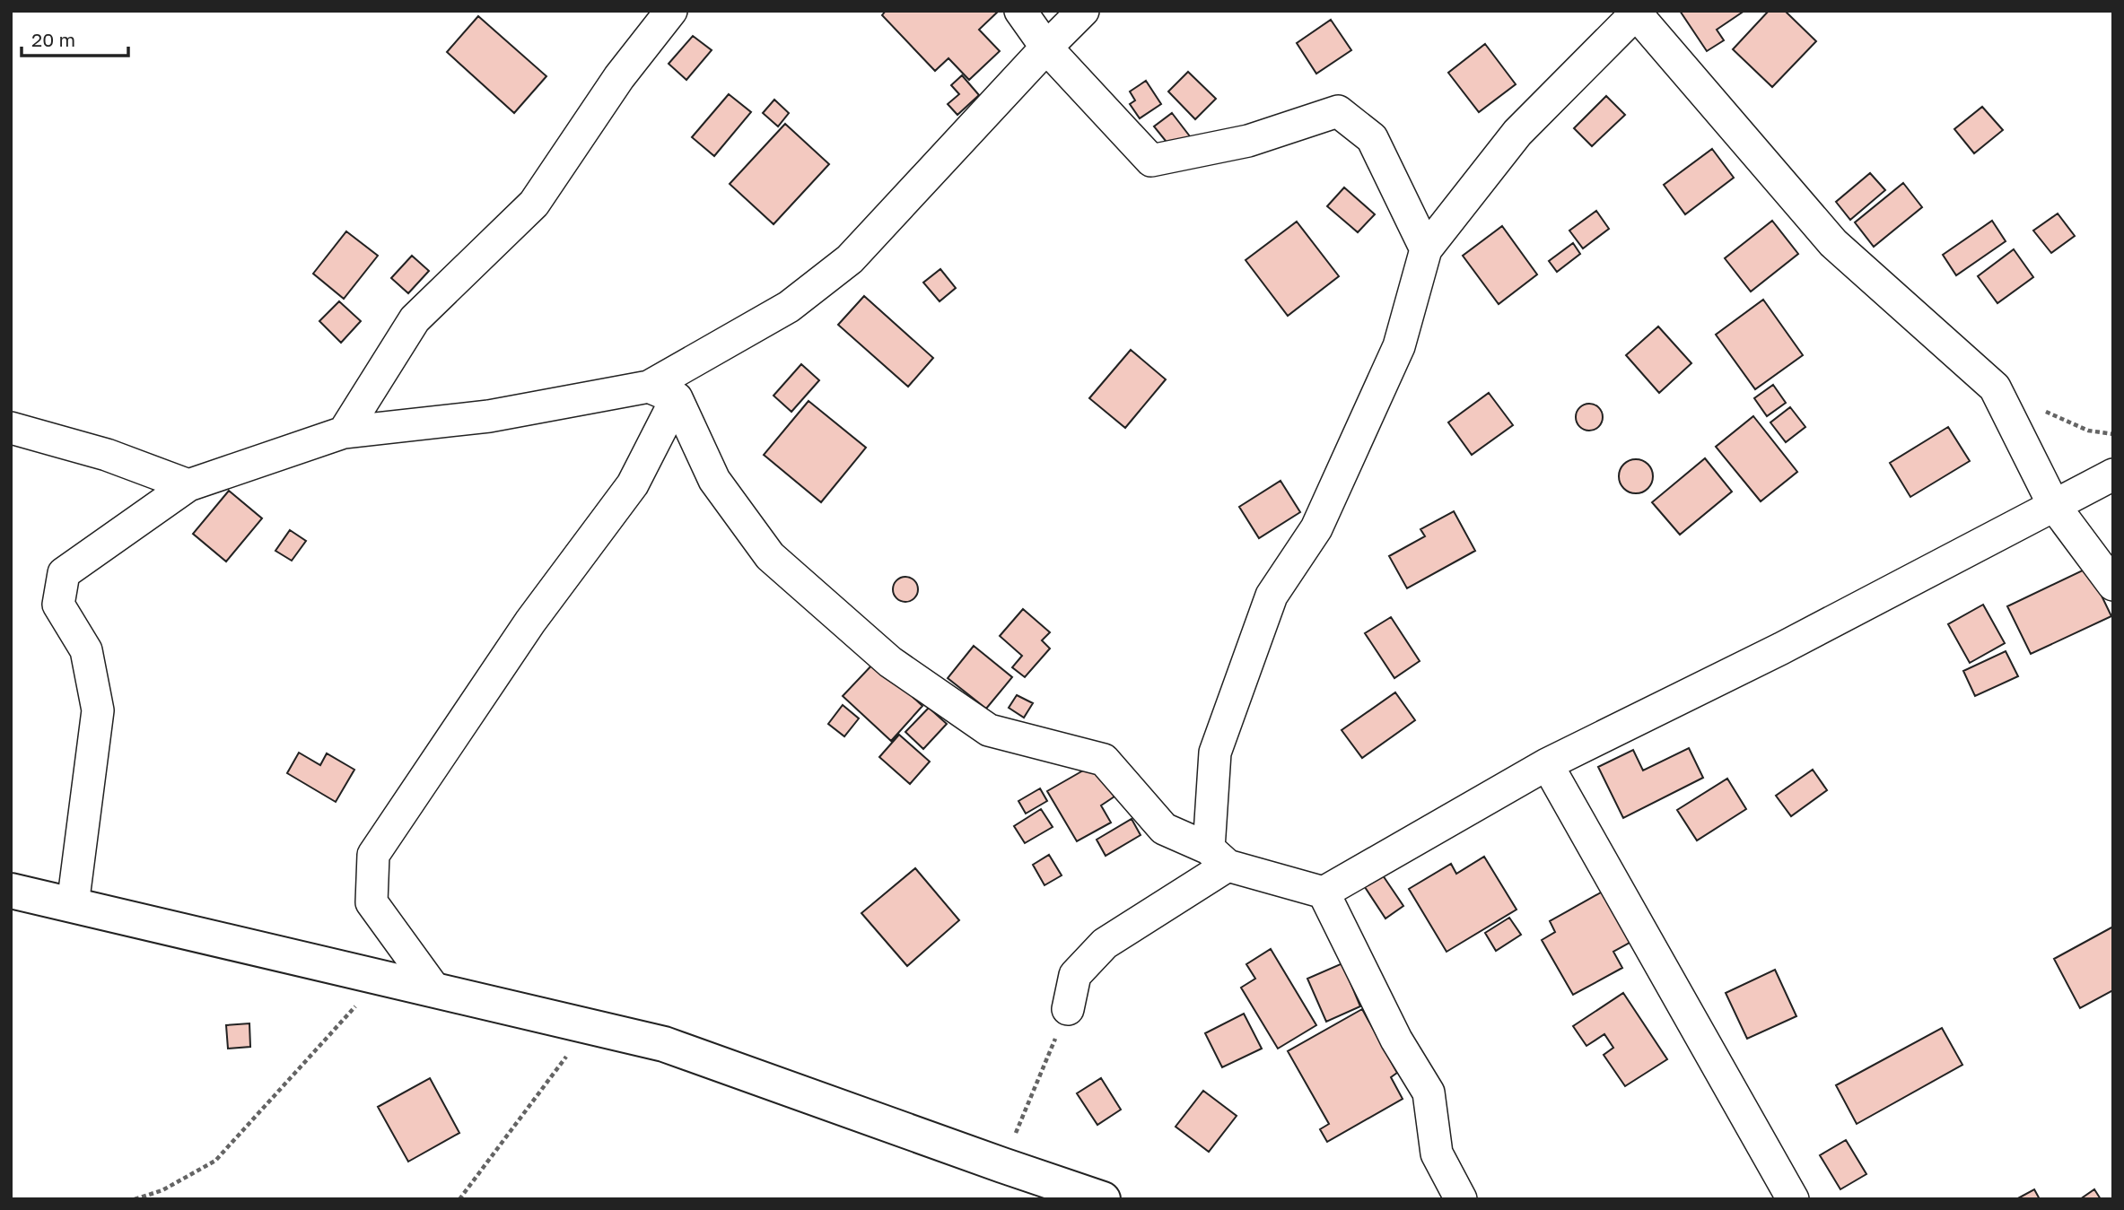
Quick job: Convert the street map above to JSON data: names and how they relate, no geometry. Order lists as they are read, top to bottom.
{
  "scale_bar": "20 m"
}
